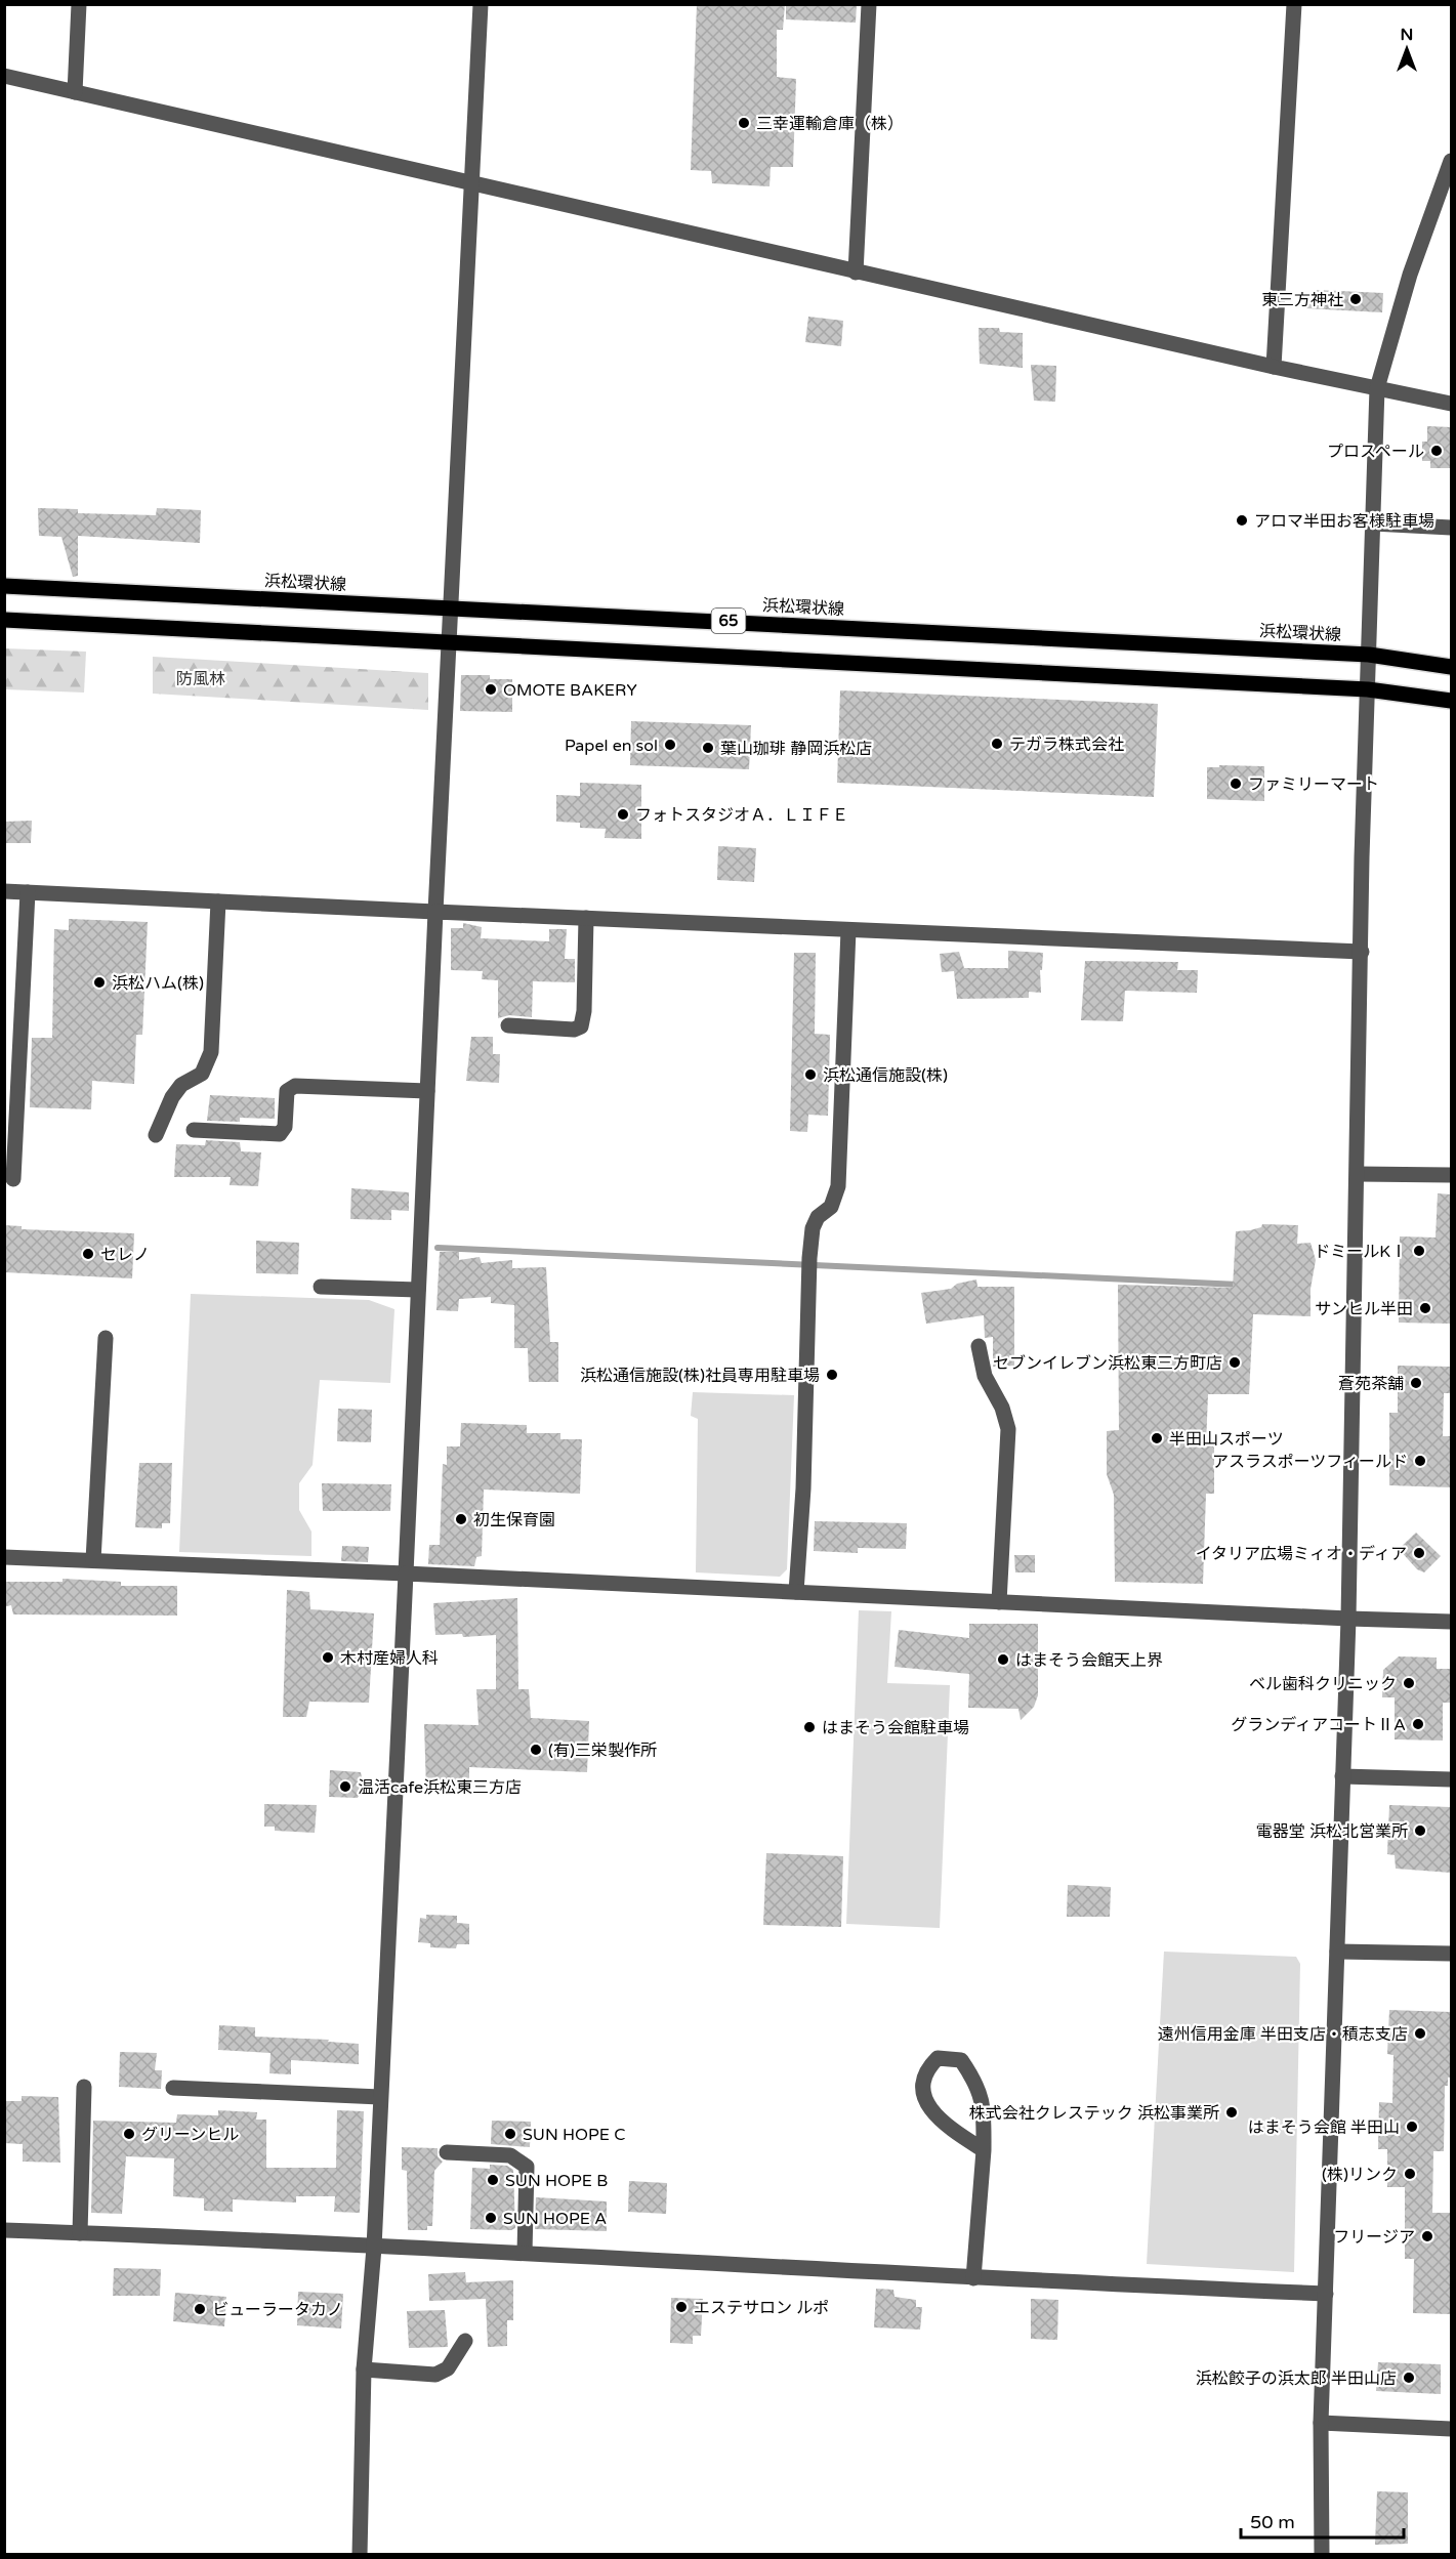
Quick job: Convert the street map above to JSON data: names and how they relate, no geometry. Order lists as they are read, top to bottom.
{
  "streets": {
    "main road": ["浜松環状線", "65"]
  },
  "parks": ["防風林"],
  "places": [
    "三幸運輸倉庫（株）",
    "東三方神社",
    "プロスペール",
    "アロマ半田お客様駐車場",
    "OMOTE BAKERY",
    "テガラ株式会社",
    "Papel en sol",
    "葉山珈琲 静岡浜松店",
    "ファミリーマート",
    "フォトスタジオＡ．ＬＩＦＥ",
    "浜松ハム(株)",
    "浜松通信施設(株)",
    "ドミールKⅠ",
    "セレノ",
    "サンヒル半田",
    "セブンイレブン浜松東三方町店",
    "浜松通信施設(株)社員専用駐車場",
    "蒼苑茶舗",
    "半田山スポーツ",
    "アスラスポーツフィールド",
    "初生保育園",
    "イタリア広場ミィオ・ディア",
    "木村産婦人科",
    "はまそう会館天上界",
    "ベル歯科クリニック",
    "グランディアコートⅡA",
    "はまそう会館駐車場",
    "(有)三栄製作所",
    "温活cafe浜松東三方店",
    "電器堂 浜松北営業所",
    "遠州信用金庫 半田支店・積志支店",
    "株式会社クレステック 浜松事業所",
    "はまそう会館 半田山",
    "グリーンヒル",
    "SUN HOPE C",
    "(株)リンク",
    "SUN HOPE B",
    "SUN HOPE A",
    "フリージア",
    "エステサロン ルポ",
    "ビューラータカノ",
    "浜松餃子の浜太郎 半田山店"
  ],
  "scale_bar": "50 m",
  "north": "top"
}
